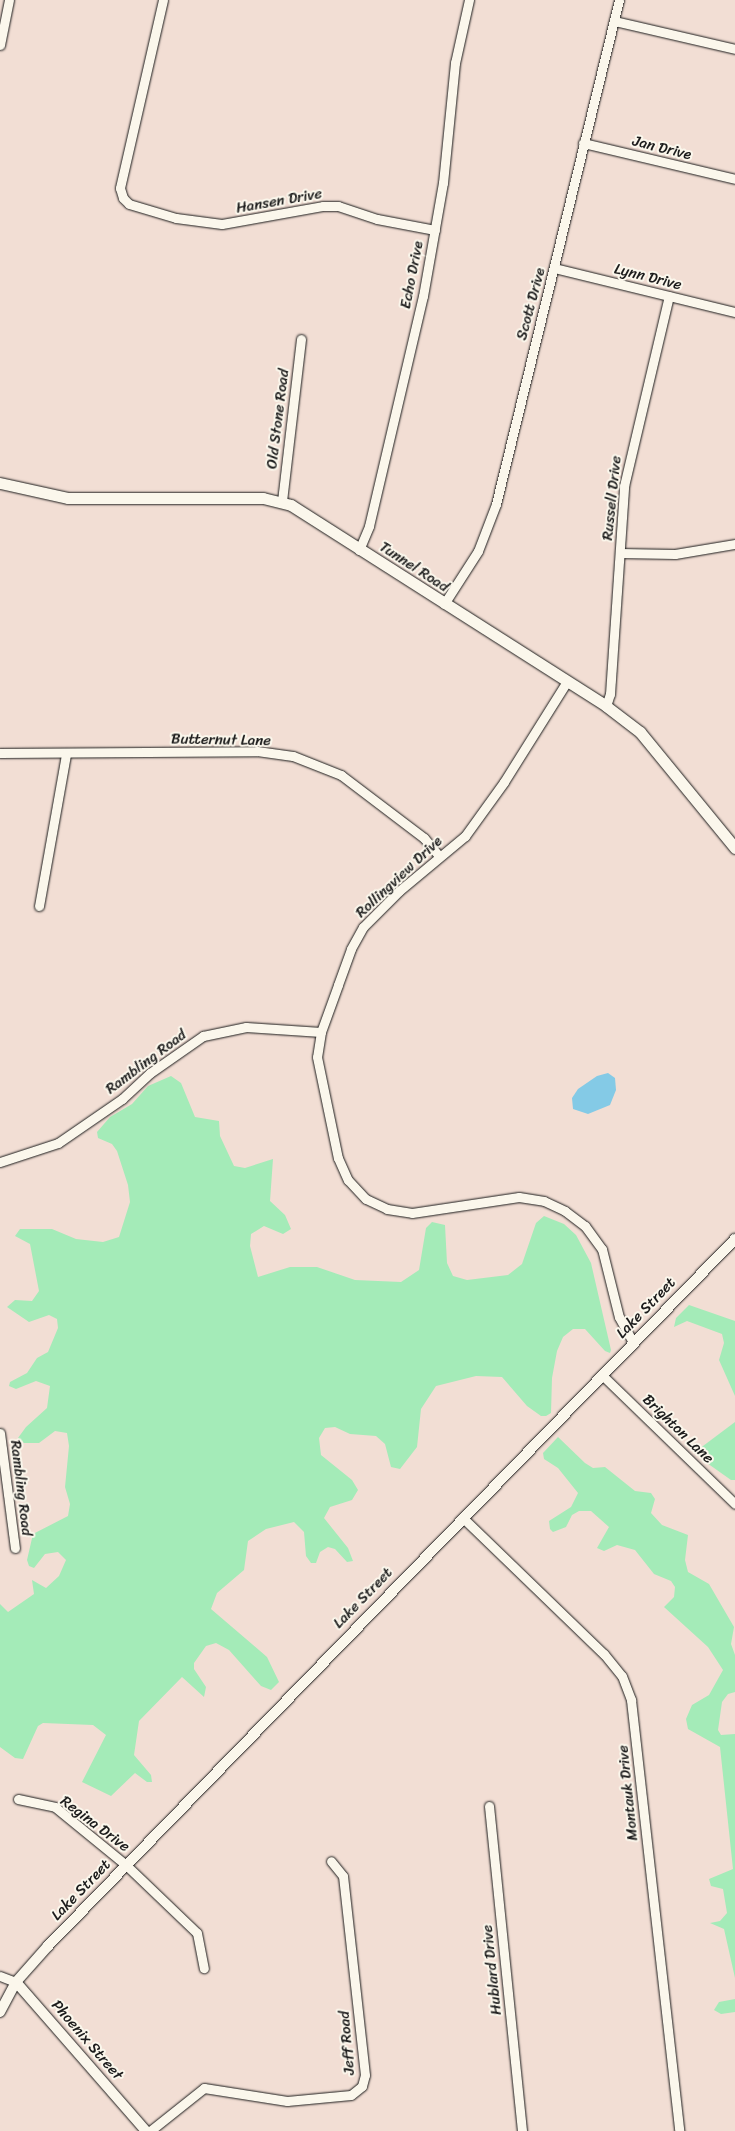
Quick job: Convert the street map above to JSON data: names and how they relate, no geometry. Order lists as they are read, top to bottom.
{
  "streets": {
    "main road": ["Tunnel Road"],
    "street": [
      "Jan Drive",
      "Hansen Drive",
      "Echo Drive",
      "Lynn Drive",
      "Scott Drive",
      "Old Stone Road",
      "Russell Drive",
      "Butternut Lane",
      "Rollingview Drive",
      "Rambling Road",
      "Lake Street",
      "Brighton Lane",
      "Montauk Drive",
      "Regina Drive",
      "Hublard Drive",
      "Phoenix Street",
      "Jeff Road"
    ]
  },
  "crossings": [
    ["Jan Drive", "Scott Drive"],
    ["Hansen Drive", "Echo Drive"],
    ["Echo Drive", "Tunnel Road"],
    ["Lynn Drive", "Scott Drive"],
    ["Lynn Drive", "Russell Drive"],
    ["Scott Drive", "Tunnel Road"],
    ["Old Stone Road", "Tunnel Road"],
    ["Russell Drive", "Tunnel Road"],
    ["Tunnel Road", "Rollingview Drive"],
    ["Butternut Lane", "Rollingview Drive"],
    ["Rollingview Drive", "Rambling Road"],
    ["Rollingview Drive", "Lake Street"],
    ["Lake Street", "Brighton Lane"],
    ["Lake Street", "Montauk Drive"],
    ["Lake Street", "Regina Drive"],
    ["Lake Street", "Phoenix Street"]
  ]
}
